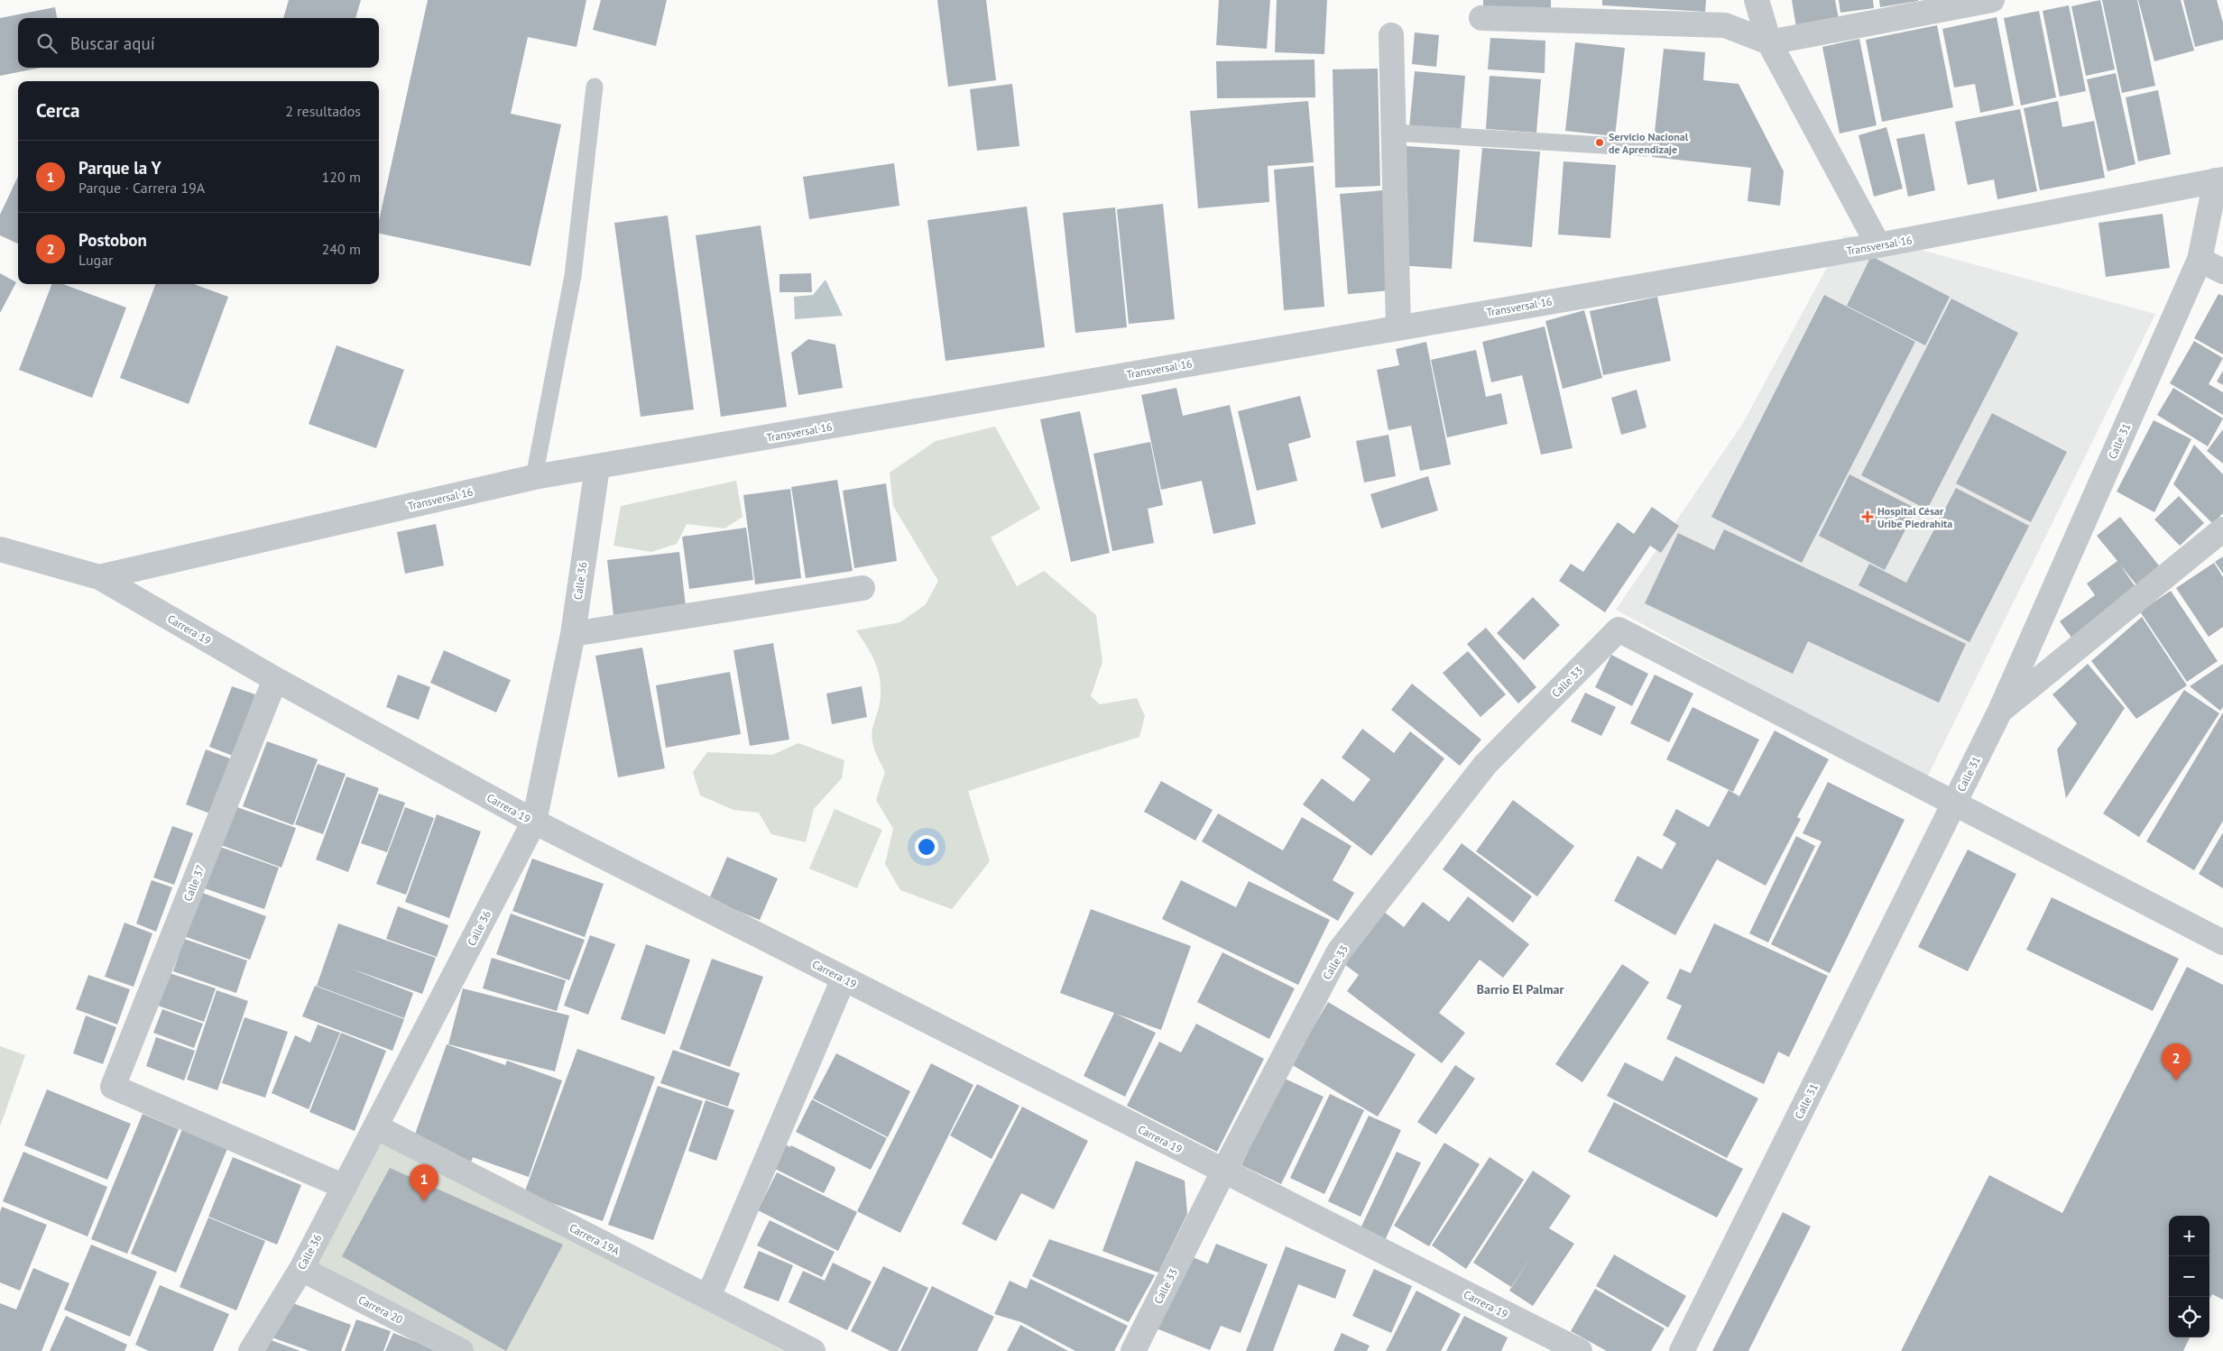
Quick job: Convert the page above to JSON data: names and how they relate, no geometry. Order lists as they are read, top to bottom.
{
  "streets": {
    "street": [
      "Transversal 16",
      "Calle 31",
      "Calle 36",
      "Carrera 19",
      "Calle 33",
      "Calle 37",
      "Carrera 19A",
      "Carrera 20"
    ]
  },
  "crossings": [
    ["Transversal 16", "Calle 31"],
    ["Transversal 16", "Calle 36"],
    ["Transversal 16", "Carrera 19"],
    ["Calle 31", "Calle 33"],
    ["Calle 36", "Carrera 19"],
    ["Calle 36", "Calle 37"],
    ["Calle 36", "Carrera 19A"],
    ["Calle 36", "Carrera 20"],
    ["Carrera 19", "Calle 33"],
    ["Carrera 19", "Calle 37"]
  ],
  "districts": ["Barrio El Palmar"],
  "places": {
    "other": ["Servicio Nacional de Aprendizaje"],
    "health": ["Hospital César Uribe Piedrahita"]
  },
  "page": {
    "search": "Buscar aquí",
    "heading": ["Cerca", "2 resultados"],
    "list": [
      {
        "mark": "1",
        "name": "Parque la Y",
        "note": "Parque · Carrera 19A",
        "value": "120 m"
      },
      {
        "mark": "2",
        "name": "Postobon",
        "note": "Lugar",
        "value": "240 m"
      }
    ],
    "pins": ["2", "1"],
    "map_buttons": ["+", "−"]
  }
}
